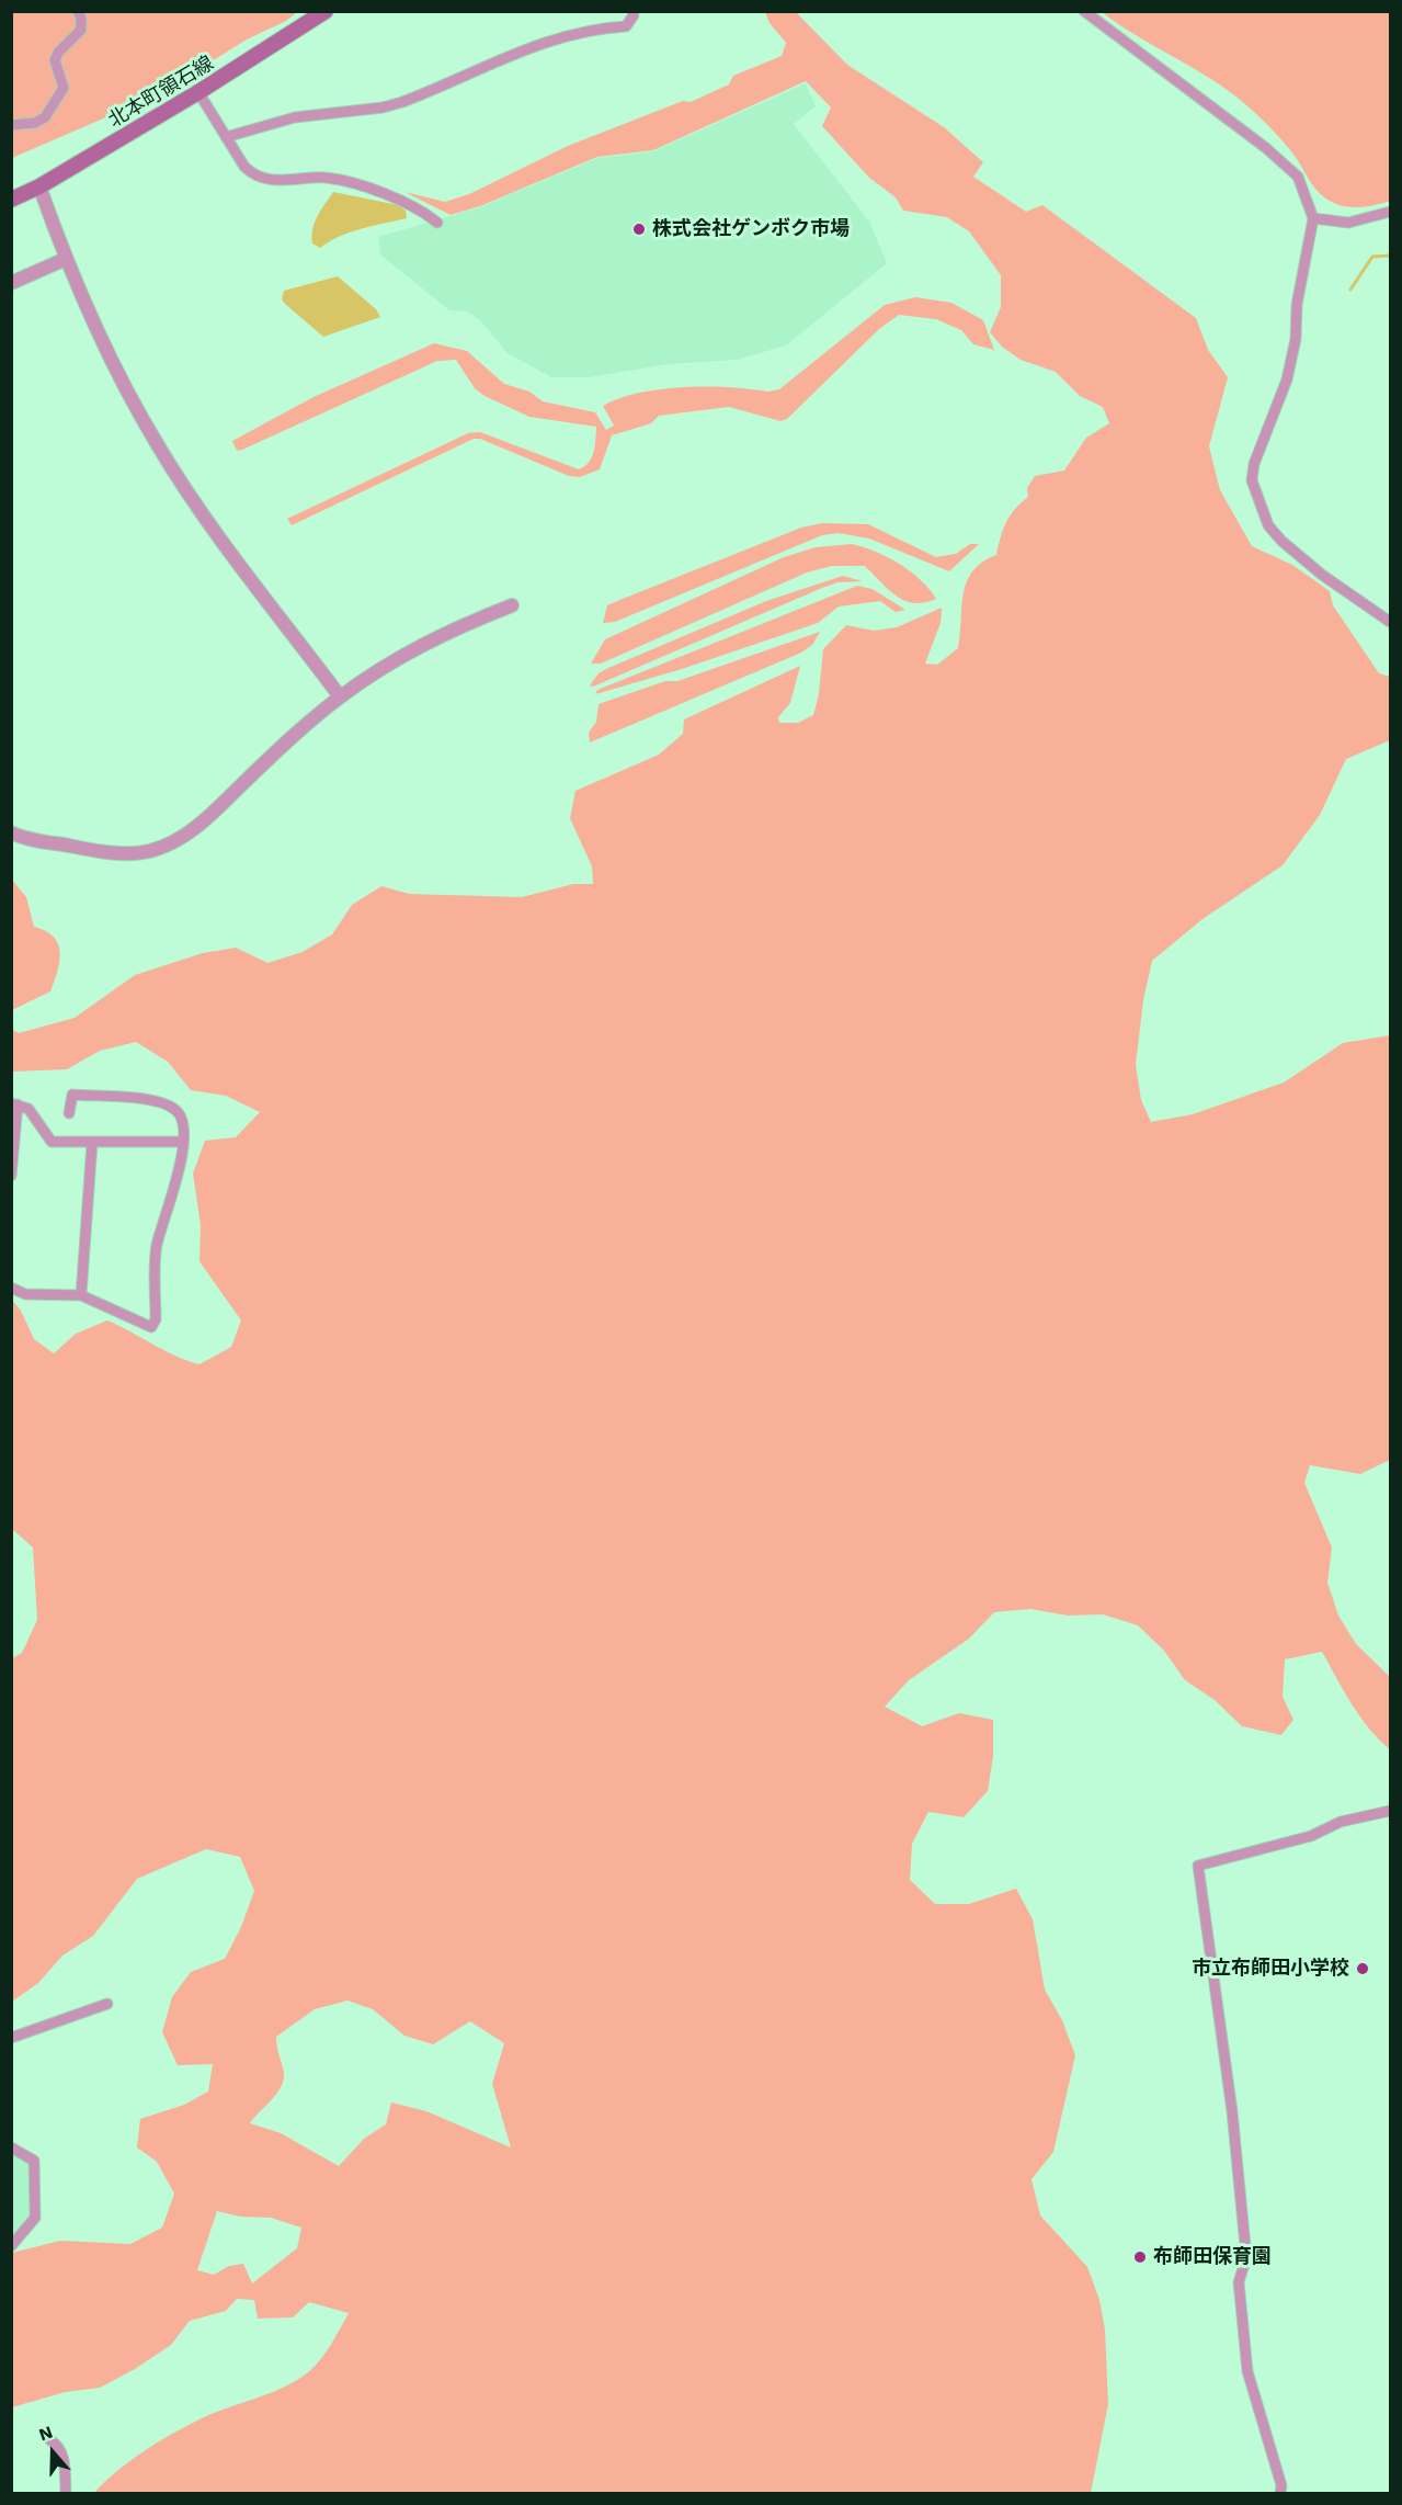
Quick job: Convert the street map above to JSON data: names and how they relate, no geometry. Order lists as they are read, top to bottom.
{
  "streets": {
    "main road": ["北本町領石線"]
  },
  "places": ["株式会社ゲンボク市場", "市立布師田小学校", "布師田保育園"],
  "north": "top"
}
